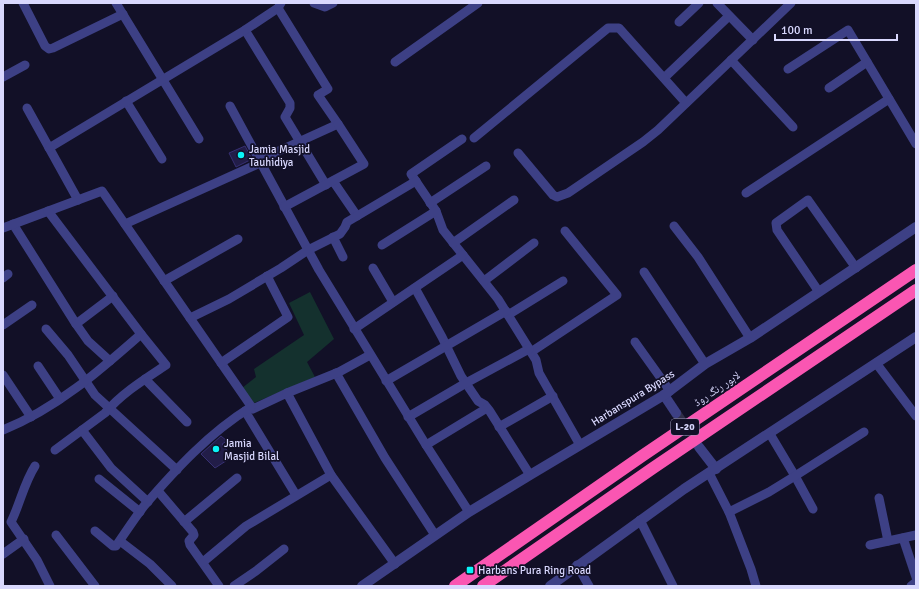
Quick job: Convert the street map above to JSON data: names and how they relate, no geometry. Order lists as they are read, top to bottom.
{
  "streets": {
    "highway": ["لاہور رنگ روڈ", "L-20"],
    "street": ["Harbanspura Bypass"]
  },
  "places": {
    "other": ["Jamia Masjid Tauhidiya", "Jamia Masjid Bilal"],
    "transit": ["Harbans Pura Ring Road"]
  },
  "scale_bar": "100 m"
}
